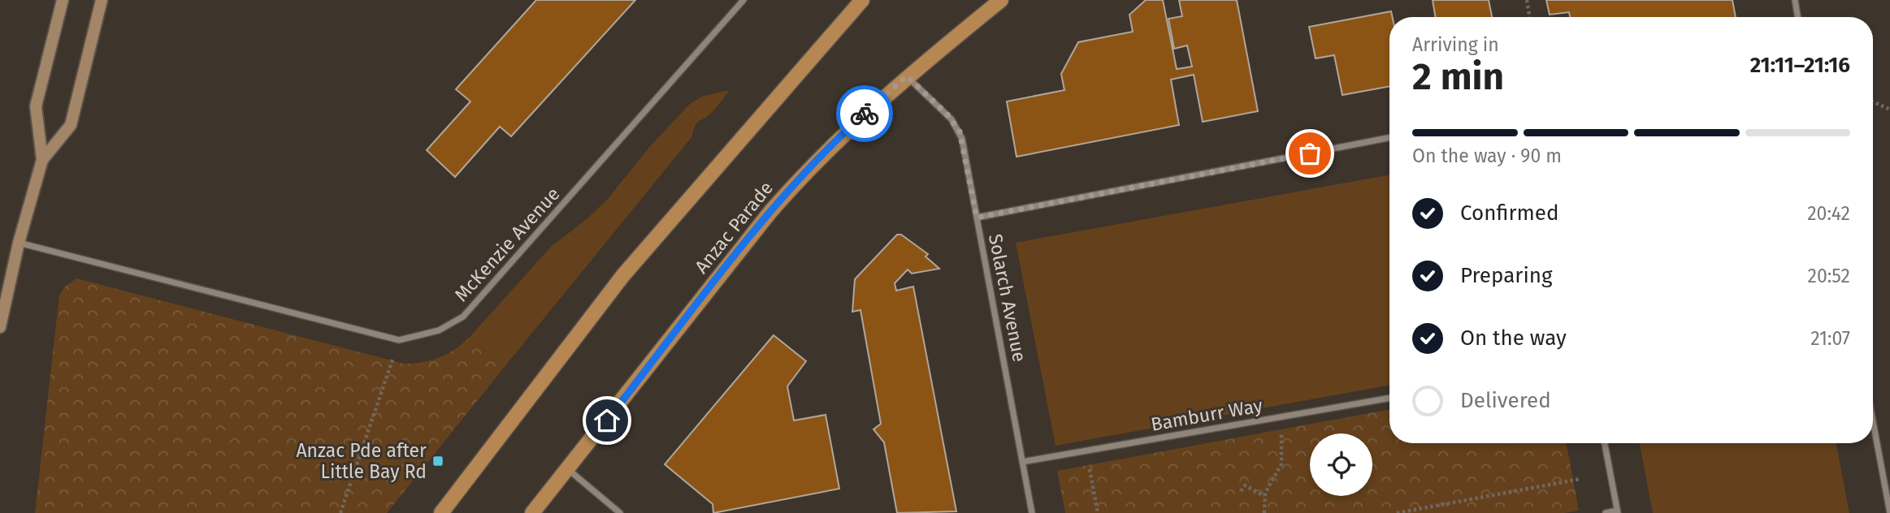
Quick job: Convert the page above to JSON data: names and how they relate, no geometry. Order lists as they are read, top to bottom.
{
  "streets": {
    "main road": ["Anzac Parade"],
    "street": ["McKenzie Avenue", "Solarch Avenue", "Bamburr Way"]
  },
  "crossings": [
    ["Anzac Parade", "Solarch Avenue"],
    ["Solarch Avenue", "Bamburr Way"]
  ],
  "places": {
    "transit": ["Anzac Pde after Little Bay Rd"]
  },
  "page": {
    "heading": ["2 min", "Arriving in", "21:11–21:16"],
    "bar": "On the way · 90 m",
    "list": [
      ["Confirmed", "20:42"],
      ["Preparing", "20:52"],
      ["On the way", "21:07"],
      "Delivered"
    ]
  }
}
